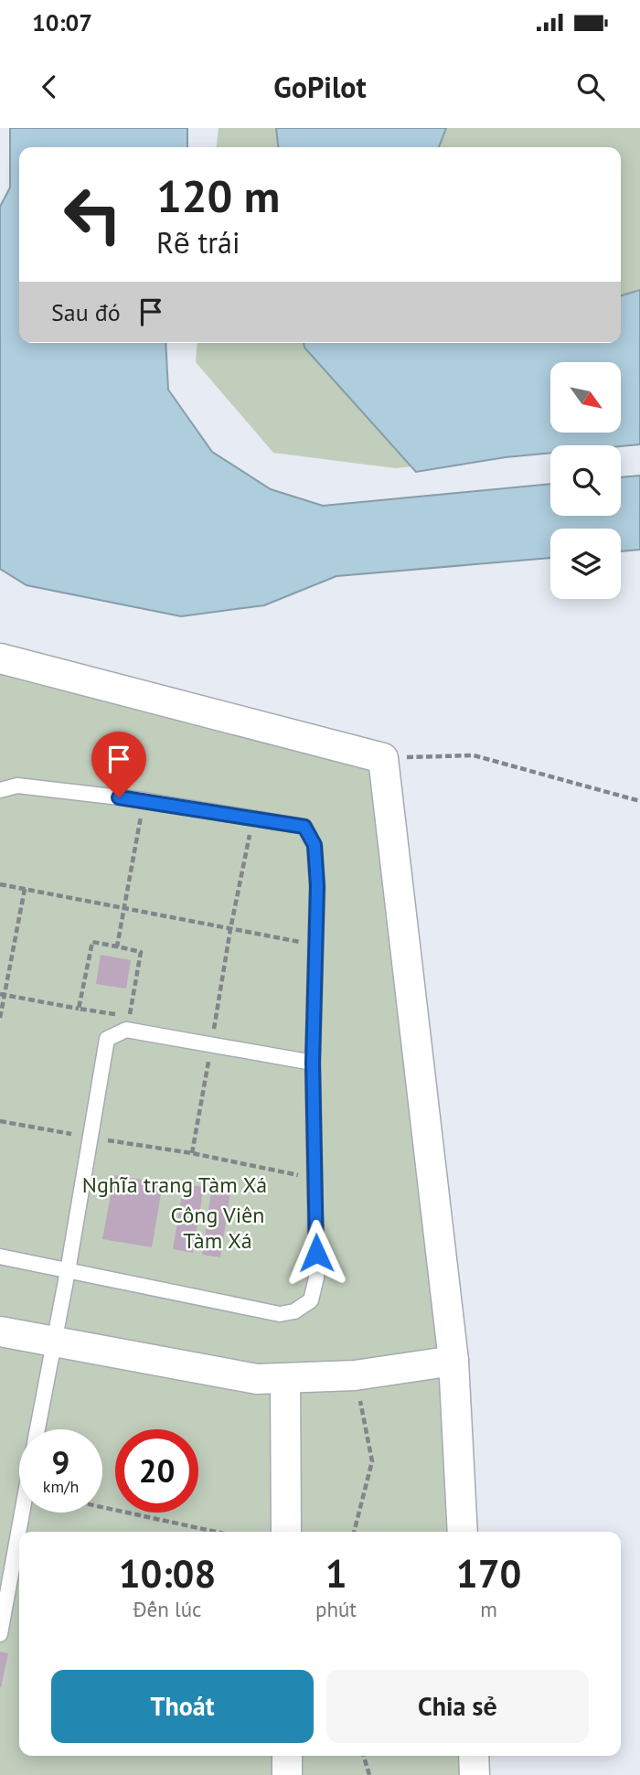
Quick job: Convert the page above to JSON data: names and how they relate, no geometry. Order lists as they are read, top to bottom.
{
  "parks": ["Nghĩa trang Tàm Xá", "Công Viên Tàm Xá"],
  "north": "bottom right",
  "page": {
    "status": "10:07",
    "header": "GoPilot",
    "turn": ["120 m", "Rẽ trái"],
    "then": "Sau đó",
    "speed": "9 km/h",
    "limit": "20",
    "eta": [
      "10:08",
      "Đến lúc",
      "1",
      "phút",
      "170",
      "m"
    ],
    "buttons": ["Thoát", "Chia sẻ"]
  }
}
